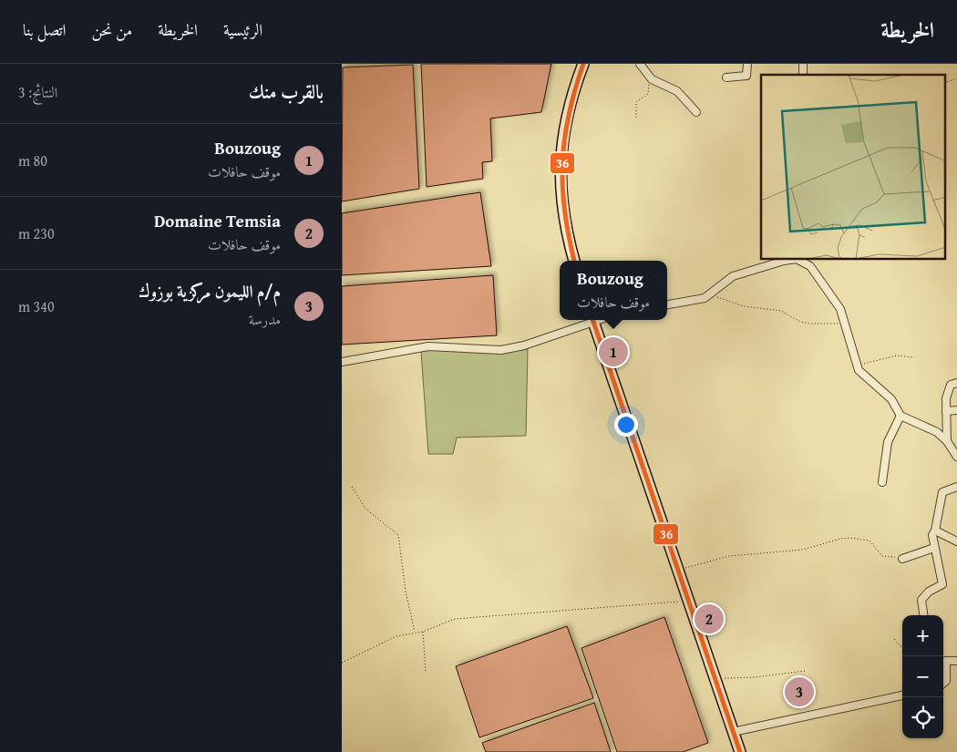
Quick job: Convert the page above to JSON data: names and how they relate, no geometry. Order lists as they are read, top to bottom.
{
  "lines": ["transit line 36"],
  "page": {
    "header": "الخريطة",
    "nav": [
      "الرئيسية",
      "الخريطة",
      "من نحن",
      "اتصل بنا"
    ],
    "heading": ["بالقرب منك", "النتائج: 3"],
    "list": [
      {
        "mark": "1",
        "name": "Bouzoug",
        "note": "موقف حافلات",
        "value": "80 m"
      },
      {
        "mark": "2",
        "name": "Domaine Temsia",
        "note": "موقف حافلات",
        "value": "230 m"
      },
      {
        "mark": "3",
        "name": "م/م الليمون مركزية بوزوك",
        "note": "مدرسة",
        "value": "340 m"
      }
    ],
    "popup": ["Bouzoug", "موقف حافلات"],
    "pins": ["1", "2", "3"],
    "map_buttons": ["+", "−"]
  }
}
